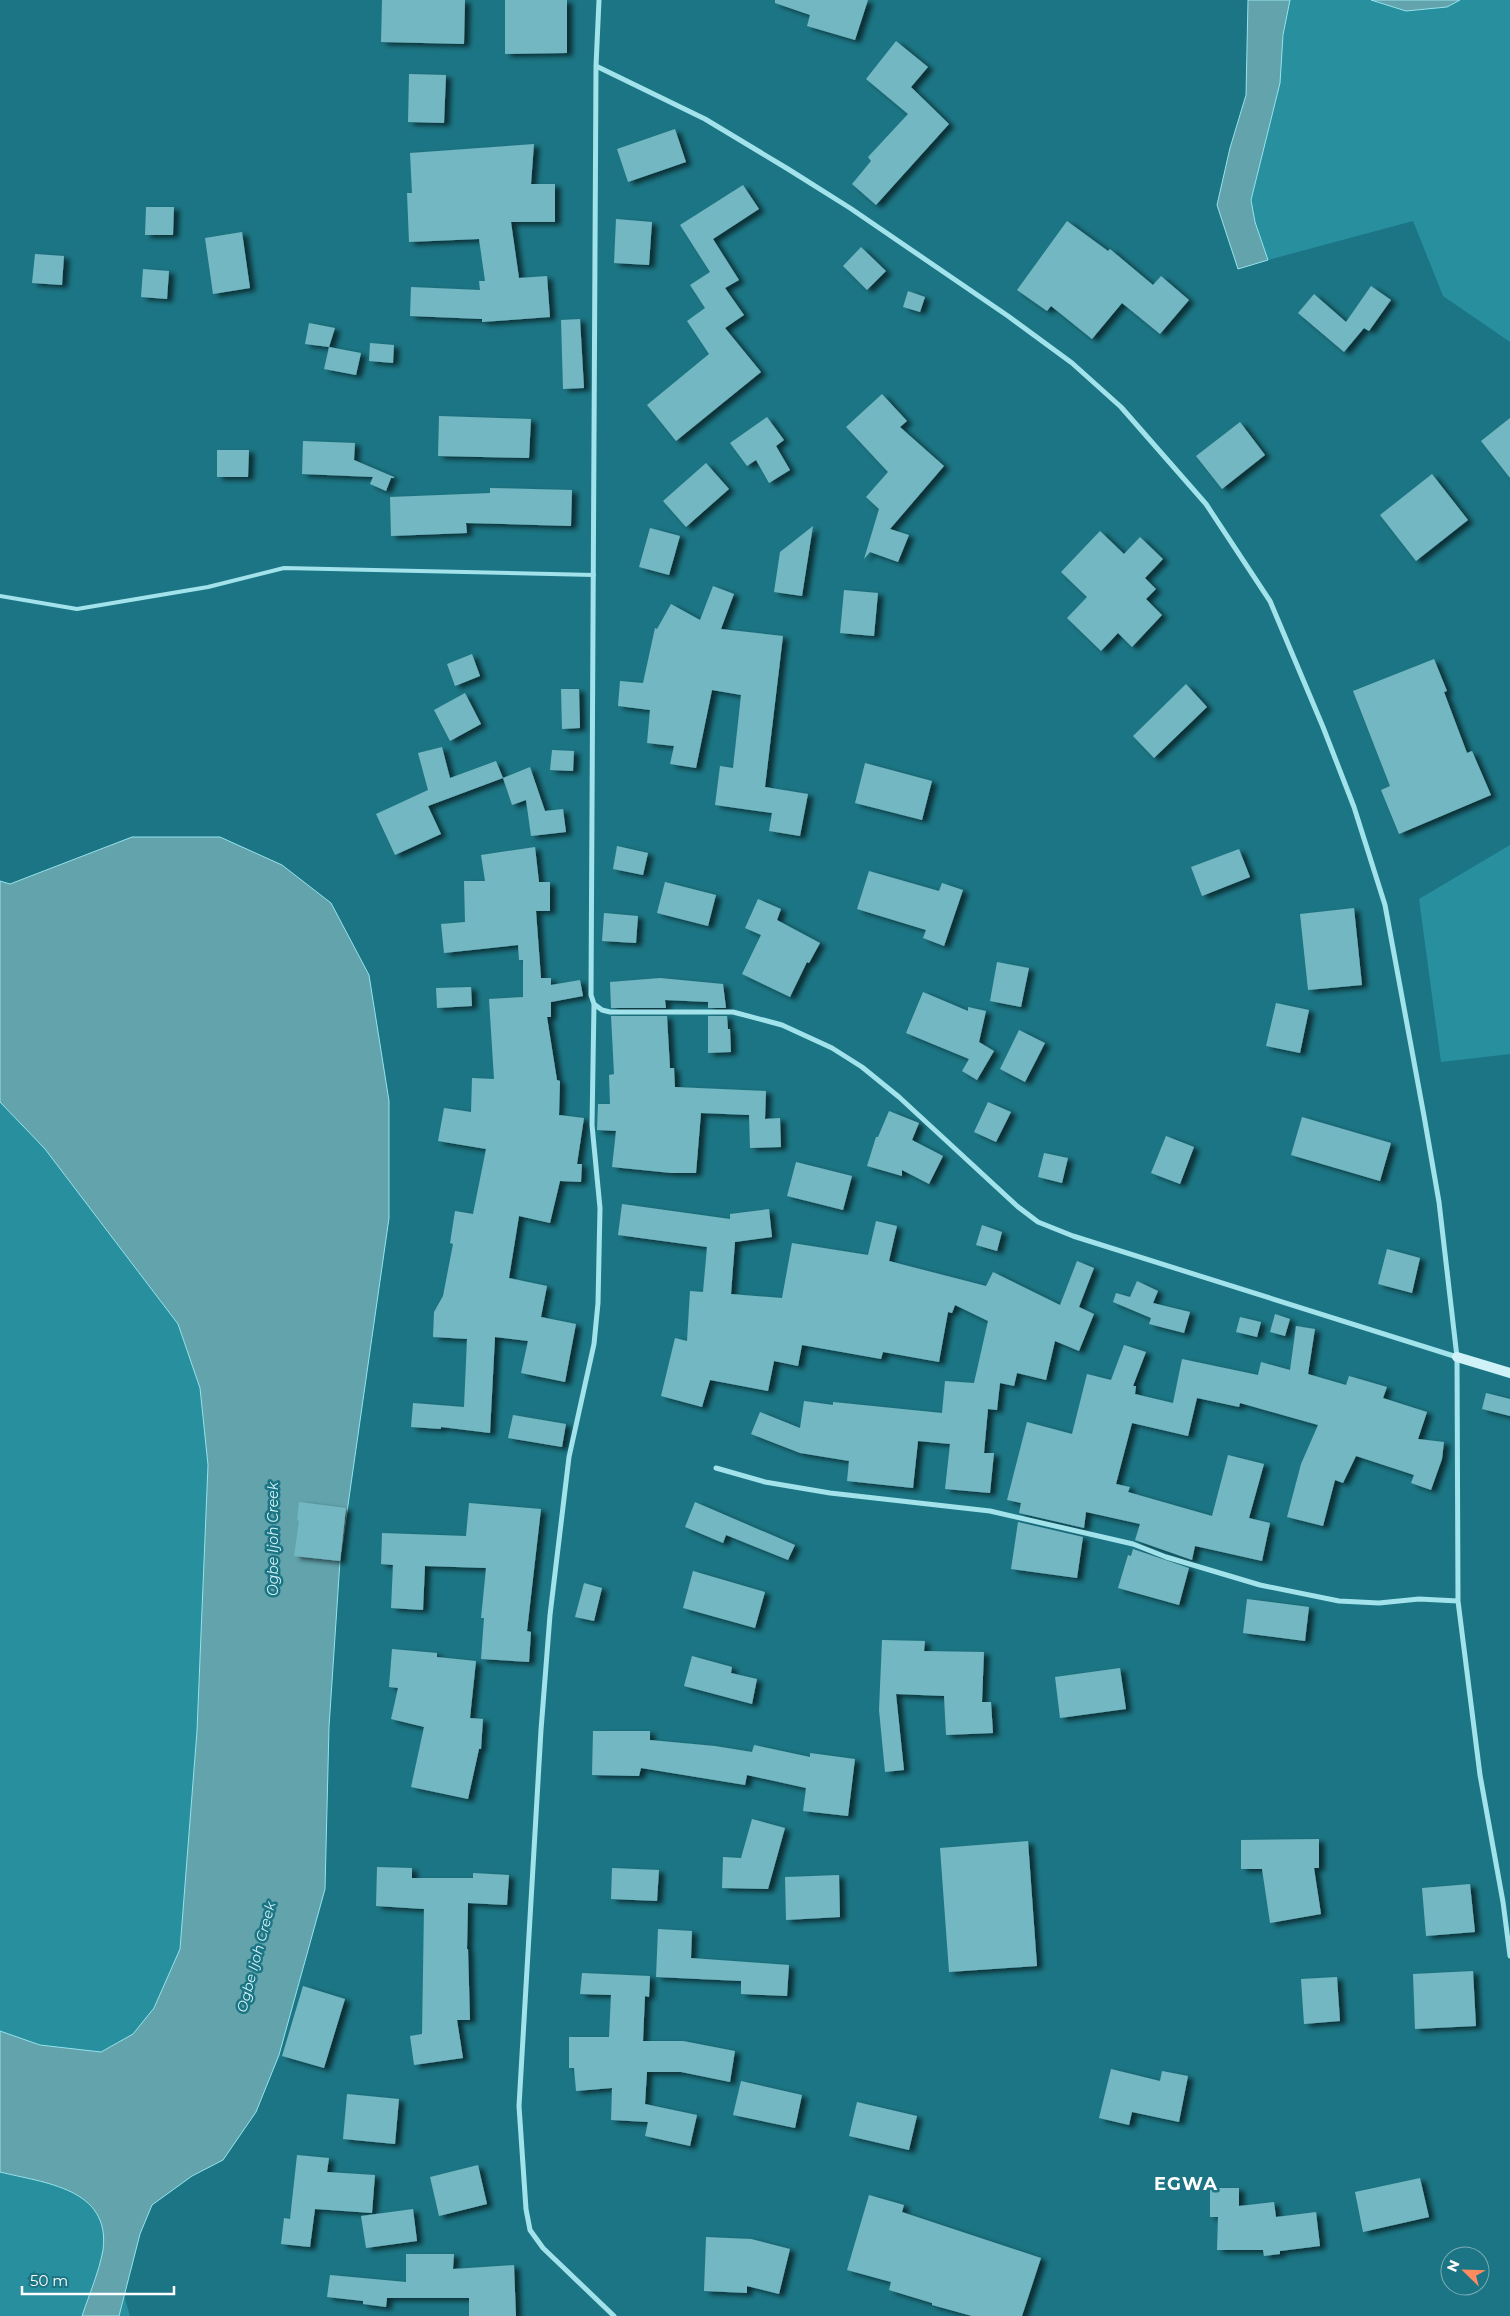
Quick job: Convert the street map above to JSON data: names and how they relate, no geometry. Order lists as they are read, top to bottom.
{
  "districts": ["EGWA"],
  "water": ["Ogbe Ijoh Creek"],
  "scale_bar": "50 m",
  "north": "top left"
}
